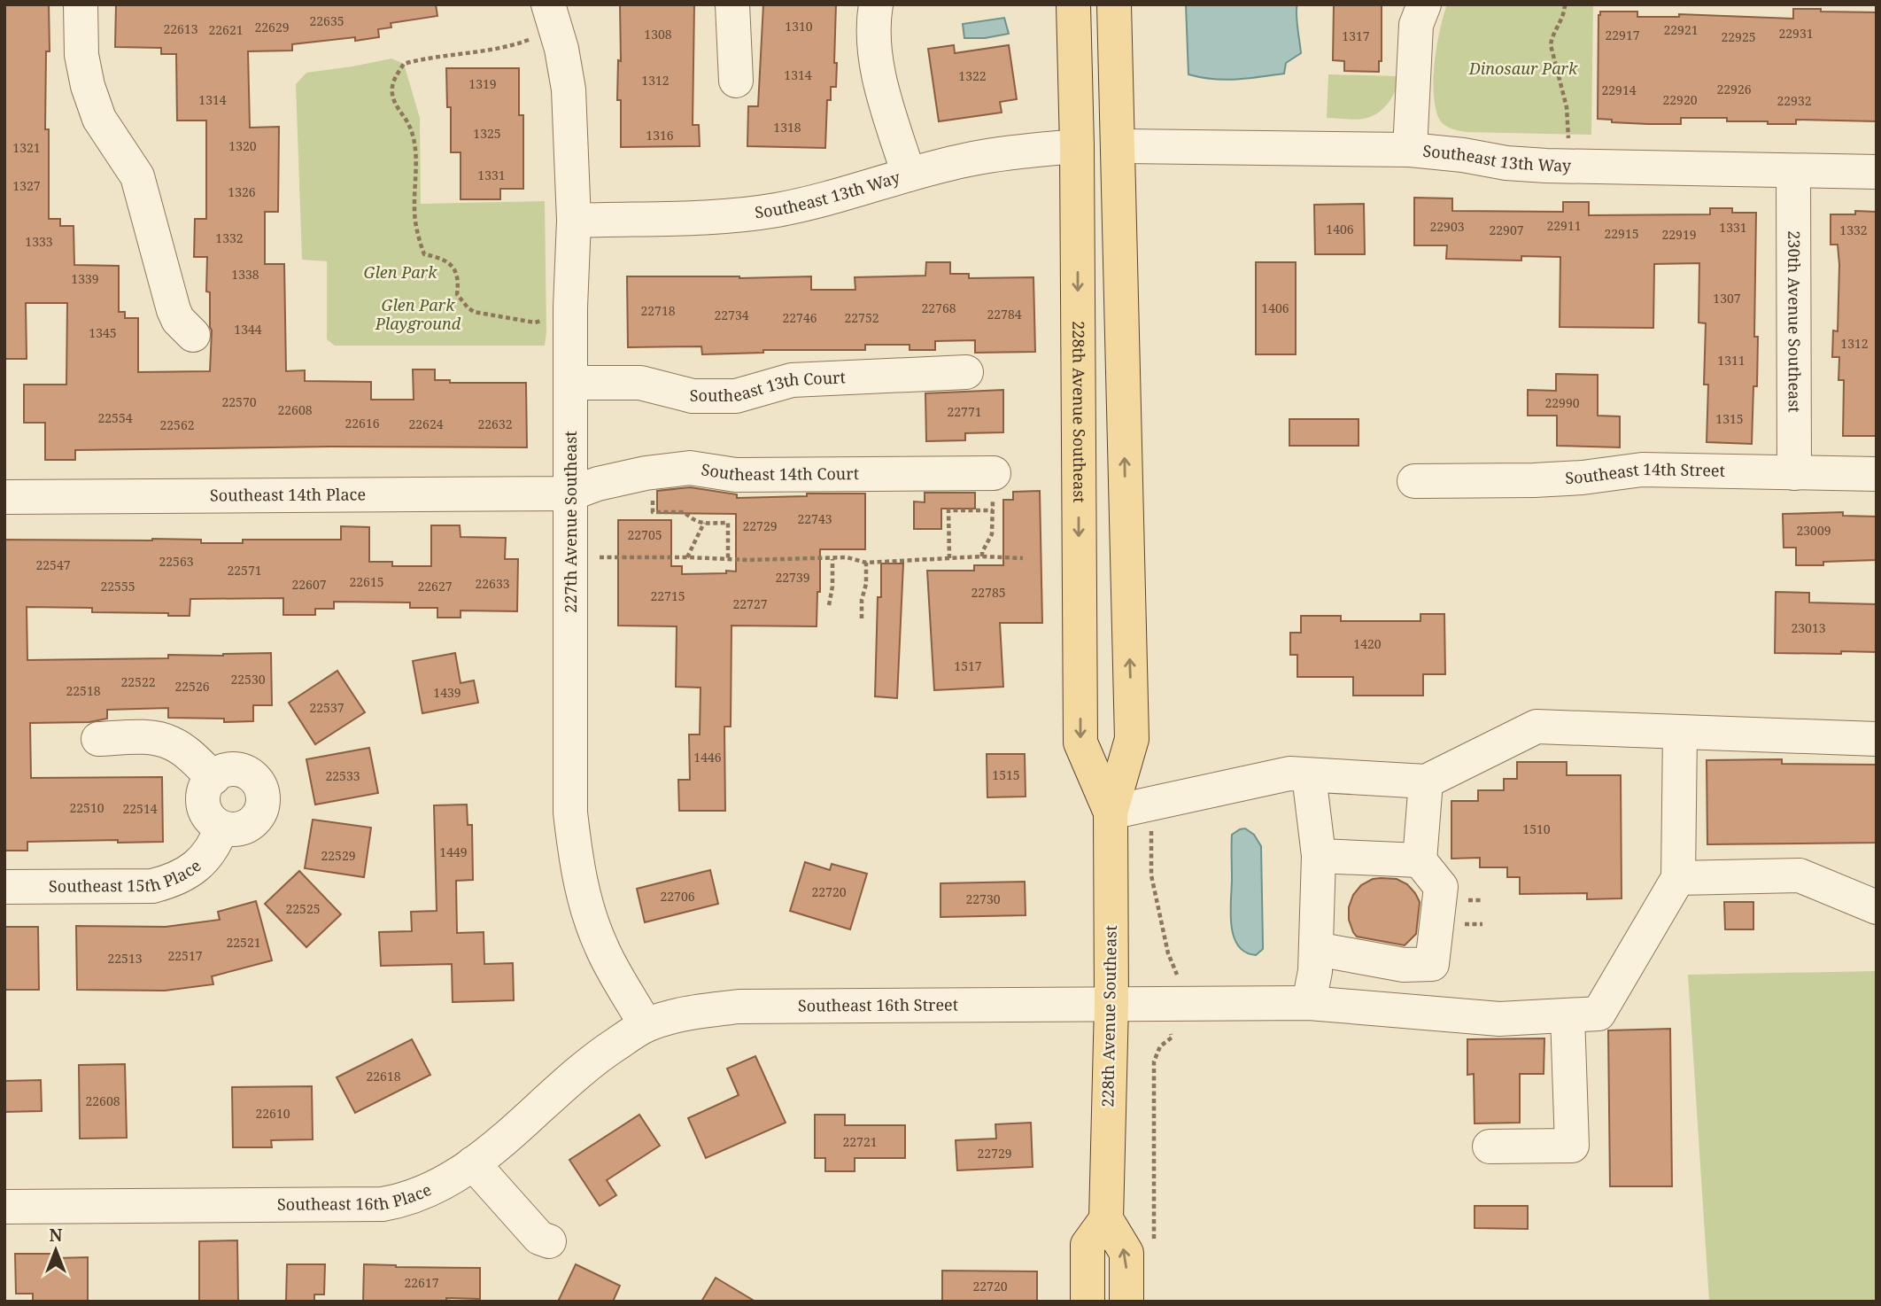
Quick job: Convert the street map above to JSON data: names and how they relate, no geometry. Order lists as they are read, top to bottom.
{
  "streets": {
    "main road": ["228th Avenue Southeast"],
    "street": [
      "Southeast 13th Way",
      "230th Avenue Southeast",
      "Southeast 13th Court",
      "Southeast 14th Court",
      "Southeast 14th Street",
      "Southeast 14th Place",
      "227th Avenue Southeast",
      "Southeast 15th Place",
      "Southeast 16th Street",
      "Southeast 16th Place"
    ]
  },
  "crossings": [
    ["Southeast 13th Way", "230th Avenue Southeast"],
    ["Southeast 13th Way", "228th Avenue Southeast"],
    ["Southeast 13th Way", "227th Avenue Southeast"],
    ["230th Avenue Southeast", "Southeast 14th Street"],
    ["Southeast 13th Court", "227th Avenue Southeast"],
    ["228th Avenue Southeast", "Southeast 16th Street"],
    ["Southeast 14th Court", "Southeast 14th Place"],
    ["Southeast 14th Court", "227th Avenue Southeast"],
    ["Southeast 14th Place", "227th Avenue Southeast"],
    ["227th Avenue Southeast", "Southeast 16th Street"],
    ["227th Avenue Southeast", "Southeast 16th Place"],
    ["Southeast 16th Street", "Southeast 16th Place"]
  ],
  "parks": ["Dinosaur Park", "Glen Park", "Glen Park Playground"],
  "house_numbers": [
    "22635",
    "1310",
    "22629",
    "22613",
    "22621",
    "22921",
    "22931",
    "1308",
    "22917",
    "1317",
    "22925",
    "1314",
    "1322",
    "1312",
    "1319",
    "22926",
    "22914",
    "1314",
    "22920",
    "22932",
    "1318",
    "1325",
    "1316",
    "1320",
    "1321",
    "1331",
    "1327",
    "1326",
    "22911",
    "22903",
    "1331",
    "1406",
    "22907",
    "1332",
    "22915",
    "22919",
    "1332",
    "1333",
    "1338",
    "1339",
    "1307",
    "22768",
    "1406",
    "22718",
    "22784",
    "22734",
    "22746",
    "22752",
    "1344",
    "1345",
    "1312",
    "1311",
    "22570",
    "22990",
    "22608",
    "22771",
    "22554",
    "1315",
    "22616",
    "22624",
    "22632",
    "22562",
    "22743",
    "22729",
    "23009",
    "22705",
    "22563",
    "22547",
    "22571",
    "22739",
    "22615",
    "22633",
    "22607",
    "22555",
    "22627",
    "22785",
    "22715",
    "22727",
    "23013",
    "1420",
    "1517",
    "22530",
    "22522",
    "22526",
    "22518",
    "1439",
    "22537",
    "1446",
    "1515",
    "22533",
    "22510",
    "22514",
    "1510",
    "1449",
    "22529",
    "22720",
    "22706",
    "22730",
    "22525",
    "22521",
    "22517",
    "22513",
    "22618",
    "22608",
    "22610",
    "22721",
    "22729",
    "22617",
    "22720"
  ],
  "north": "top"
}
